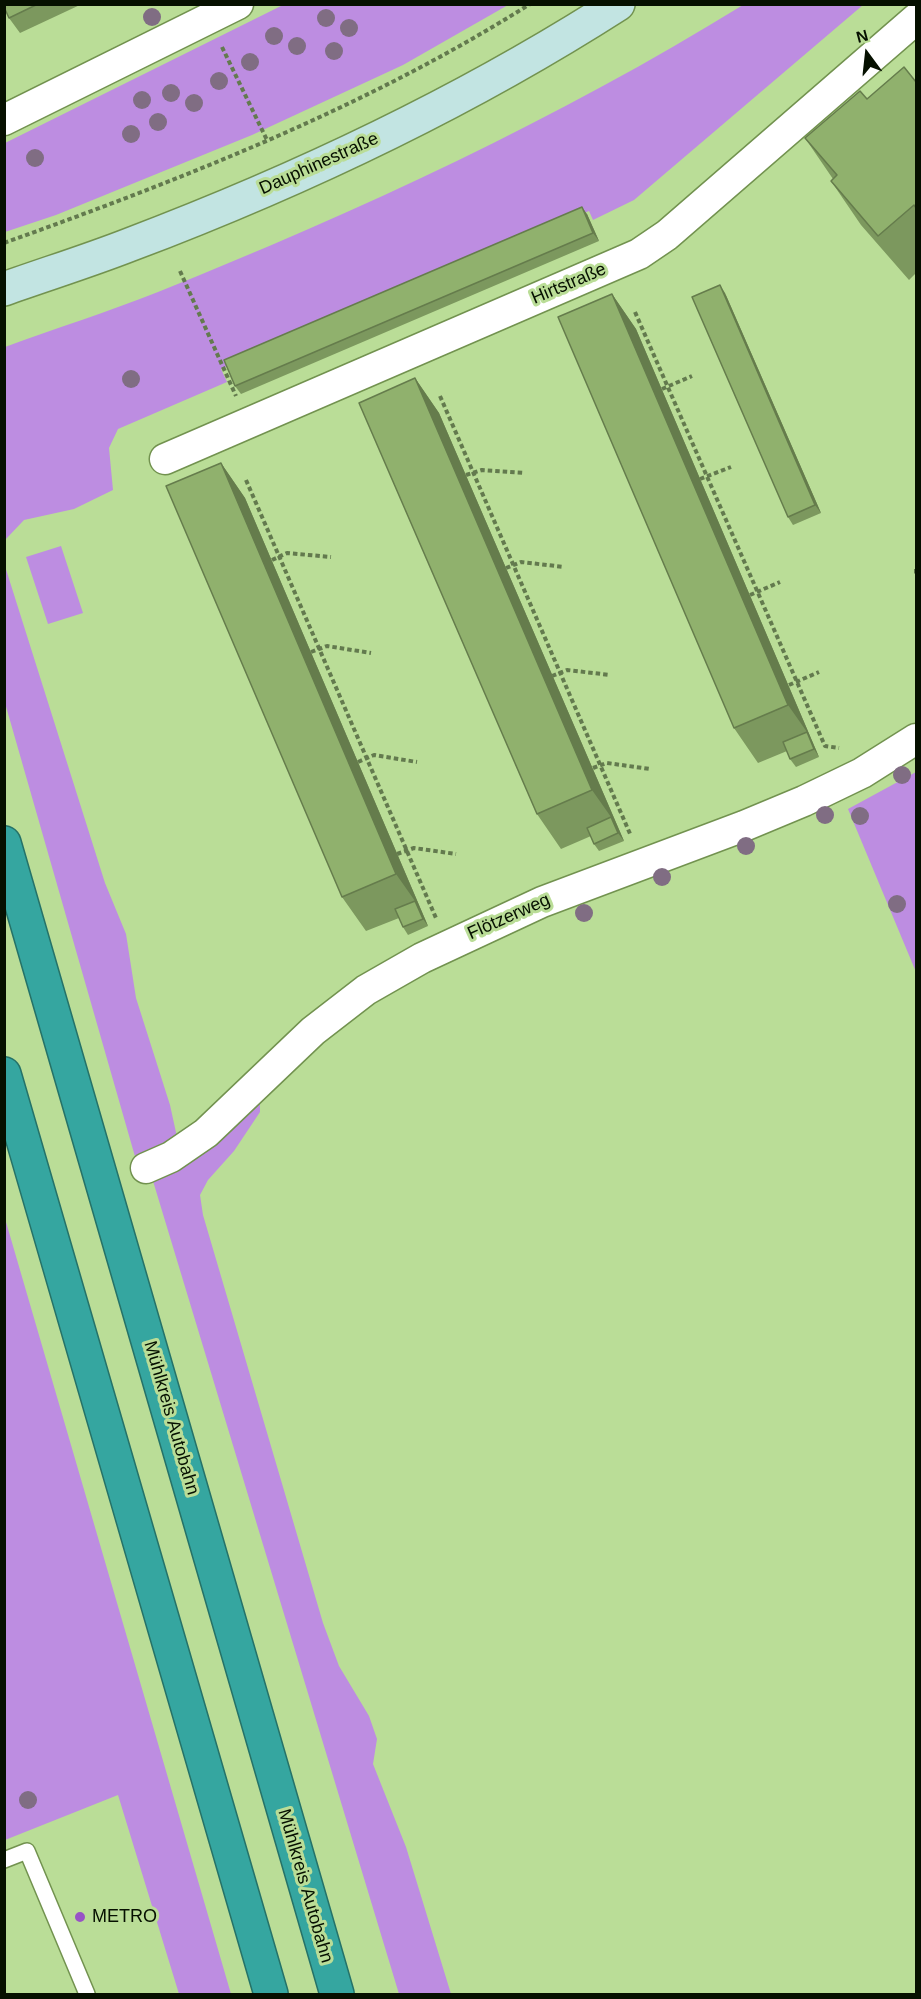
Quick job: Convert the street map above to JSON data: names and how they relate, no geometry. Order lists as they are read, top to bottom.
{
  "streets": {
    "highway": ["Mühlkreis Autobahn"],
    "main road": ["Dauphinestraße"],
    "street": ["Hirtstraße", "Flötzerweg"]
  },
  "places": ["METRO"],
  "north": "top"
}
